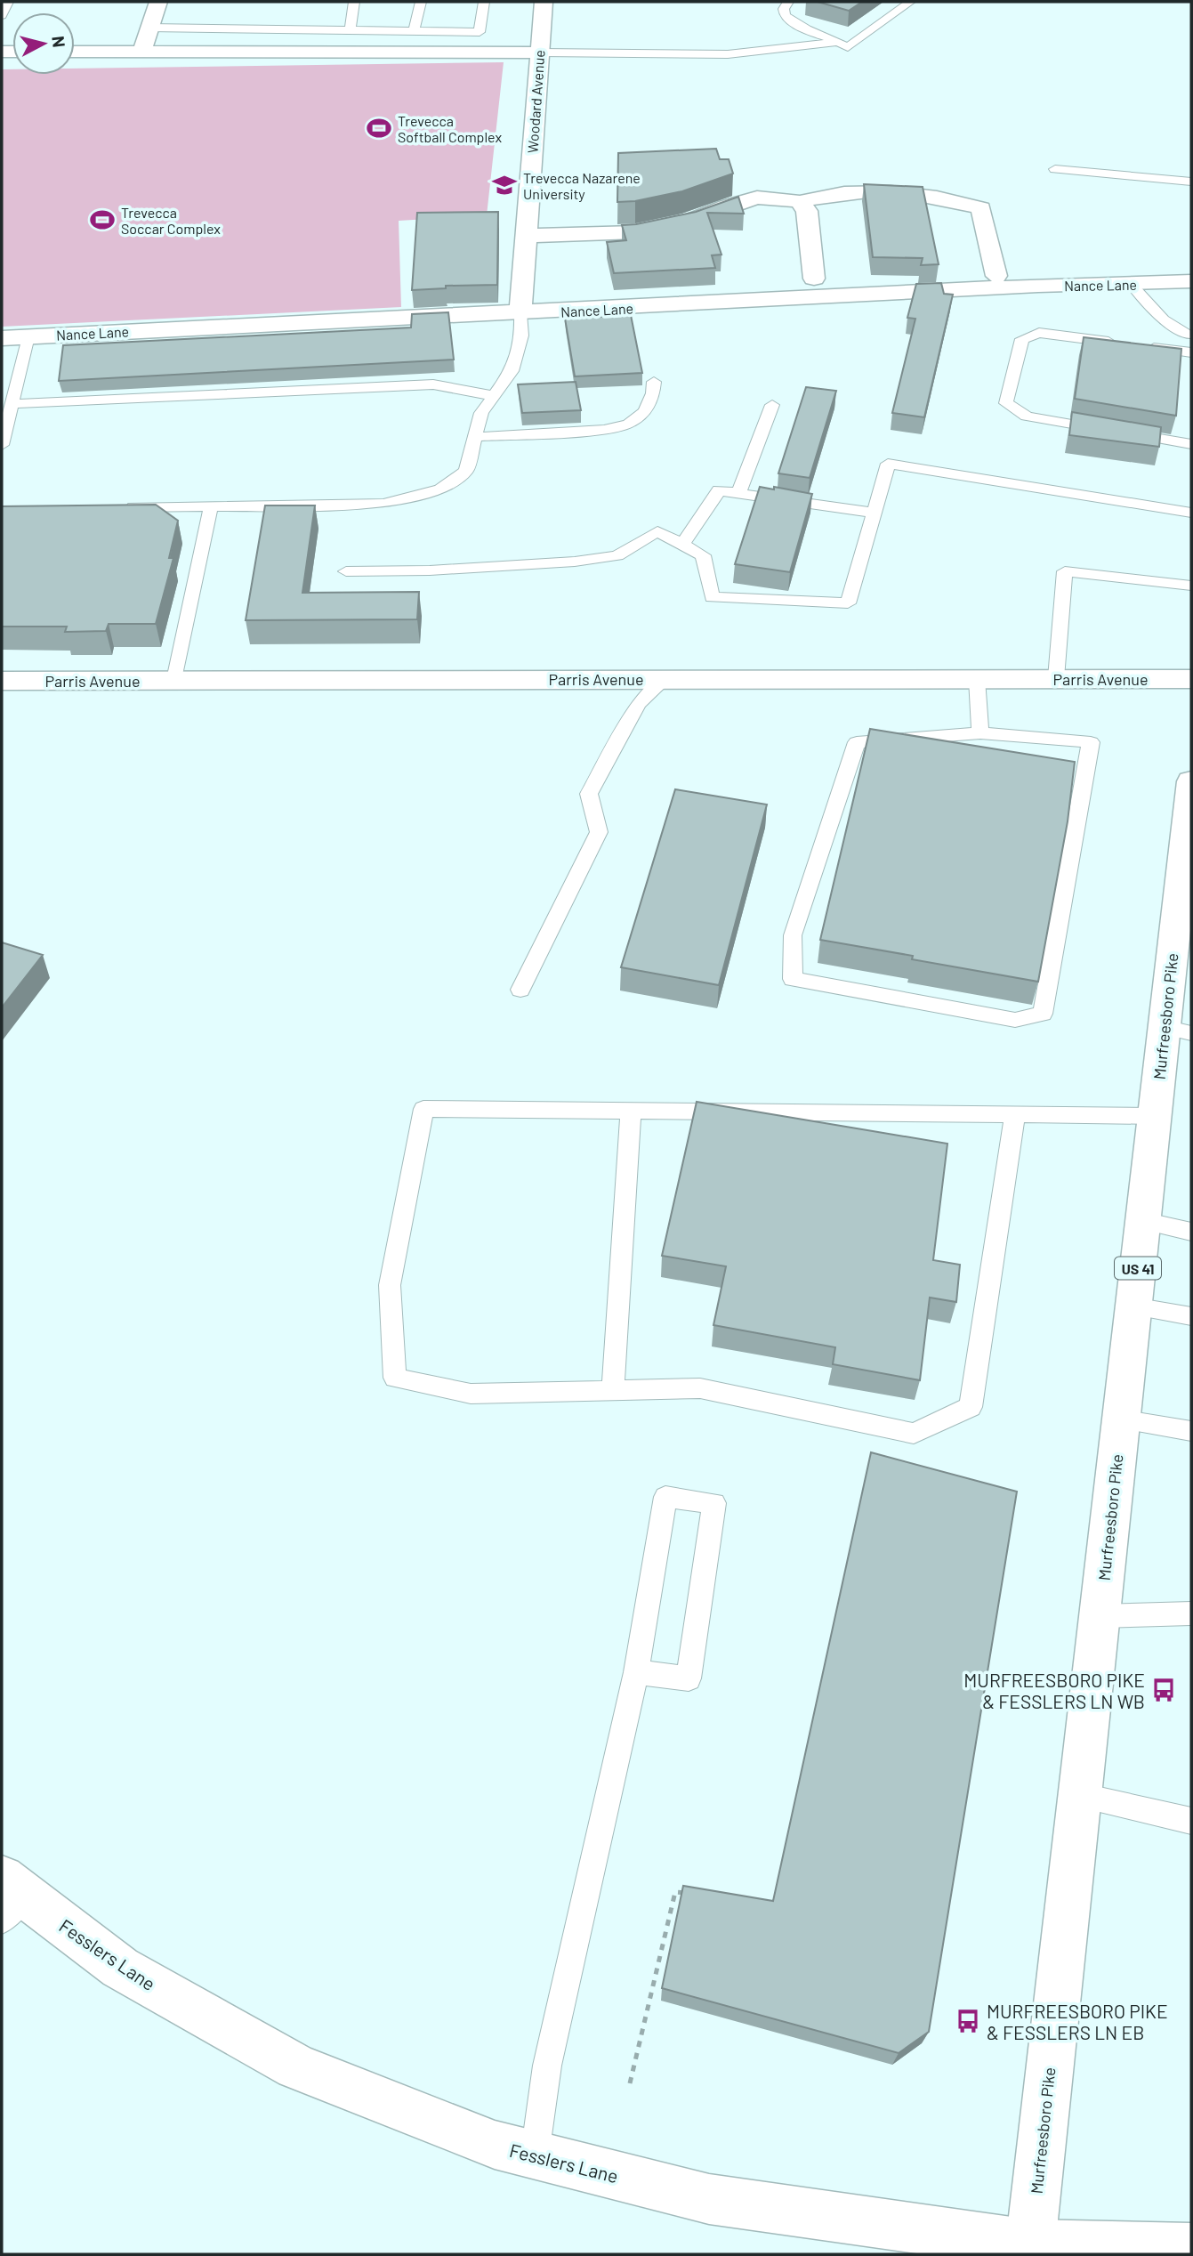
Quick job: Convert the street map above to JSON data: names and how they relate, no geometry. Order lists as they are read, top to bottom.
{
  "streets": {
    "street": [
      "Woodard Avenue",
      "Nance Lane",
      "Parris Avenue",
      "Murfreesboro Pike",
      "US 41",
      "Fesslers Lane"
    ]
  },
  "crossings": [
    ["Woodard Avenue", "Nance Lane"],
    ["Murfreesboro Pike", "Fesslers Lane"]
  ],
  "places": {
    "sports": ["Trevecca Softball Complex", "Trevecca Soccar Complex"],
    "school or university": ["Trevecca Nazarene University"],
    "bus stop": ["MURFREESBORO PIKE & FESSLERS LN WB", "MURFREESBORO PIKE & FESSLERS LN EB"]
  },
  "north": "right"
}
